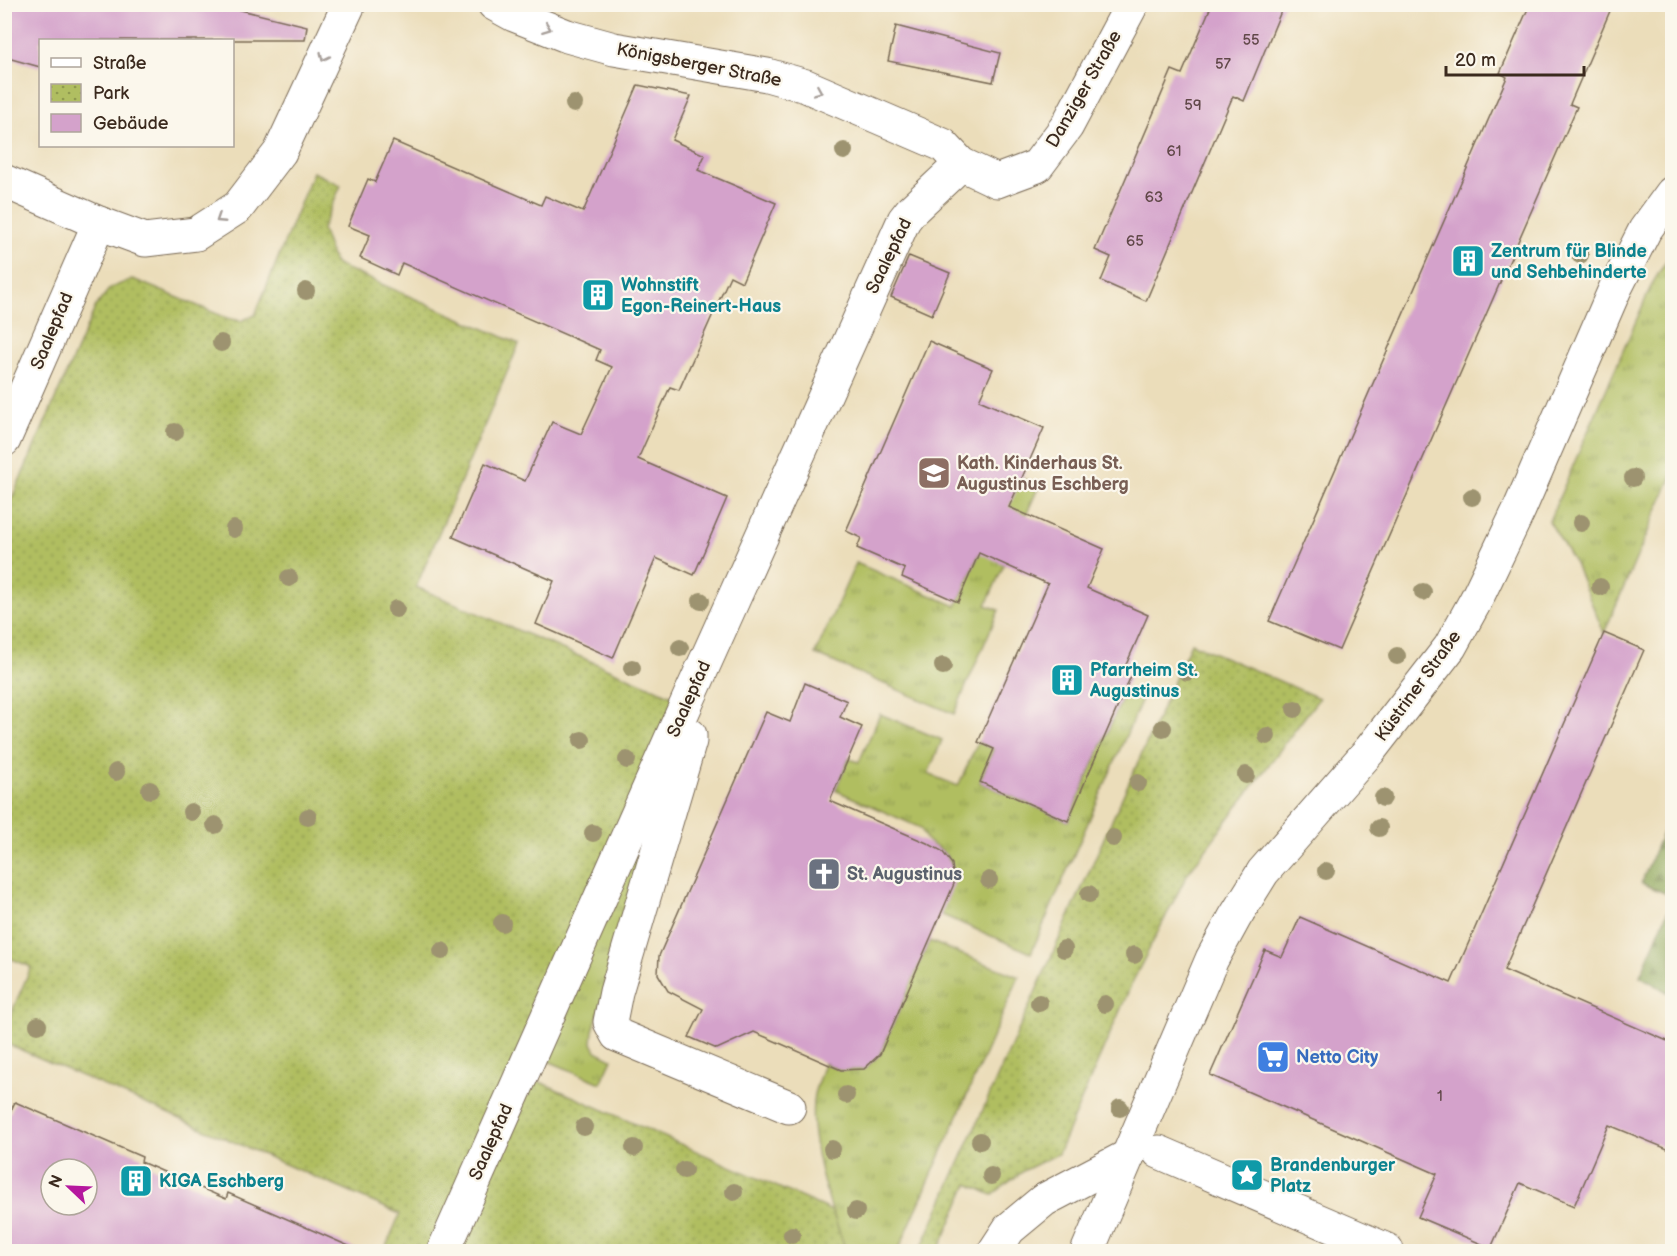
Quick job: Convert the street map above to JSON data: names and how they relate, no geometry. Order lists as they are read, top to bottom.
{
  "streets": {
    "street": [
      "Königsberger Straße",
      "Danziger Straße",
      "Saalepfad",
      "Küstriner Straße"
    ]
  },
  "crossings": [
    ["Königsberger Straße", "Danziger Straße"],
    ["Königsberger Straße", "Saalepfad"]
  ],
  "one_way": ["Königsberger Straße"],
  "places": {
    "building": [
      "Zentrum für Blinde und Sehbehinderte",
      "Wohnstift Egon-Reinert-Haus",
      "Pfarrheim St. Augustinus",
      "KIGA Eschberg"
    ],
    "school or university": ["Kath. Kinderhaus St. Augustinus Eschberg"],
    "church": ["St. Augustinus"],
    "supermarket": ["Netto City"],
    "place": ["Brandenburger Platz"]
  },
  "house_numbers": [
    "55",
    "57",
    "59",
    "61",
    "63",
    "65",
    "1"
  ],
  "legend": ["Straße", "Park", "Gebäude"],
  "scale_bar": "20 m",
  "north": "top left"
}
